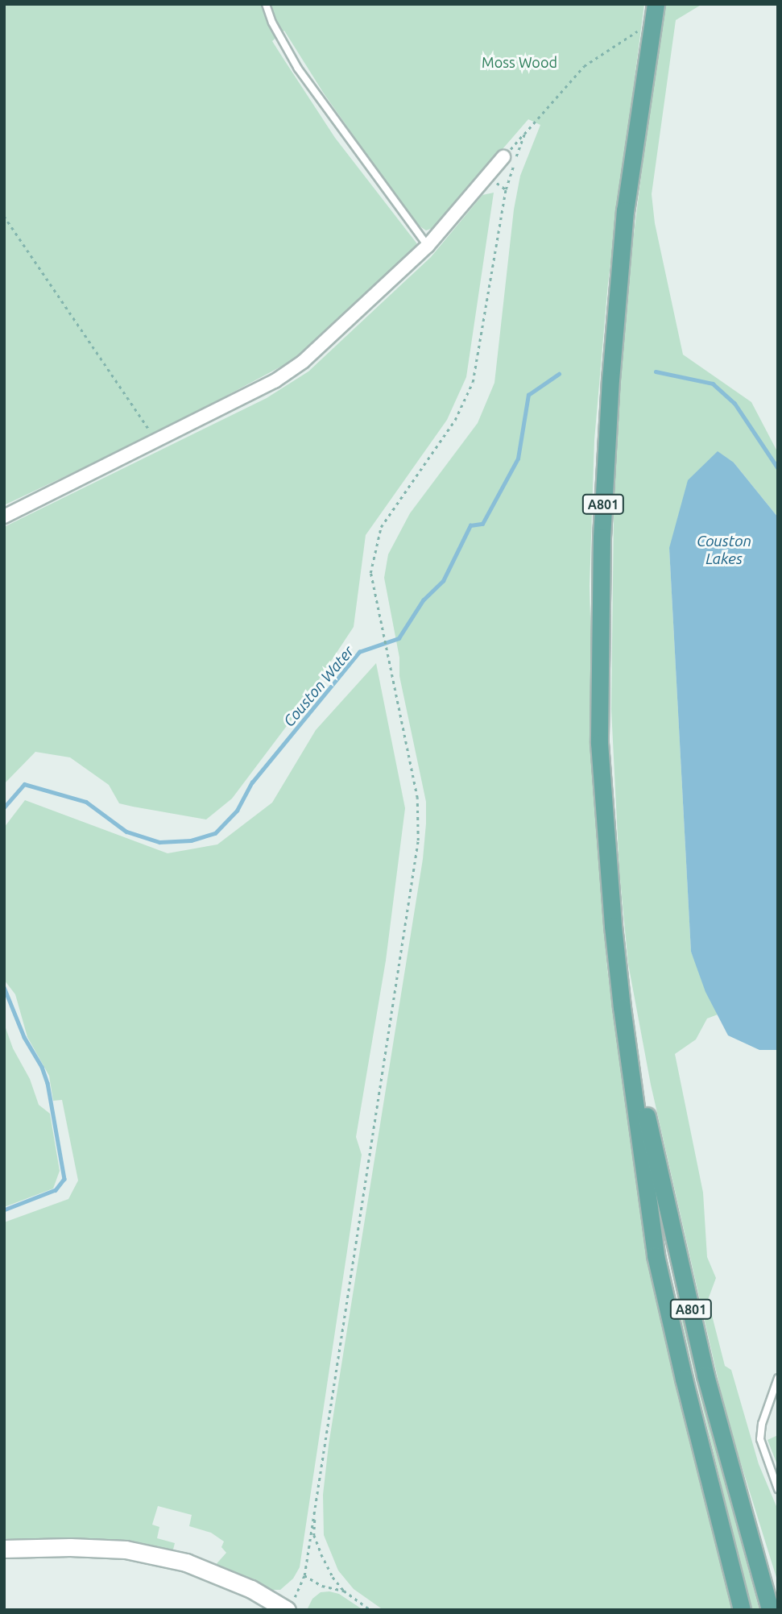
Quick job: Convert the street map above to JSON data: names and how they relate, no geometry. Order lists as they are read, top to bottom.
{
  "streets": {
    "main road": ["A801"]
  },
  "water": ["Couston Lakes", "Couston Water"],
  "parks": ["Moss Wood"]
}
